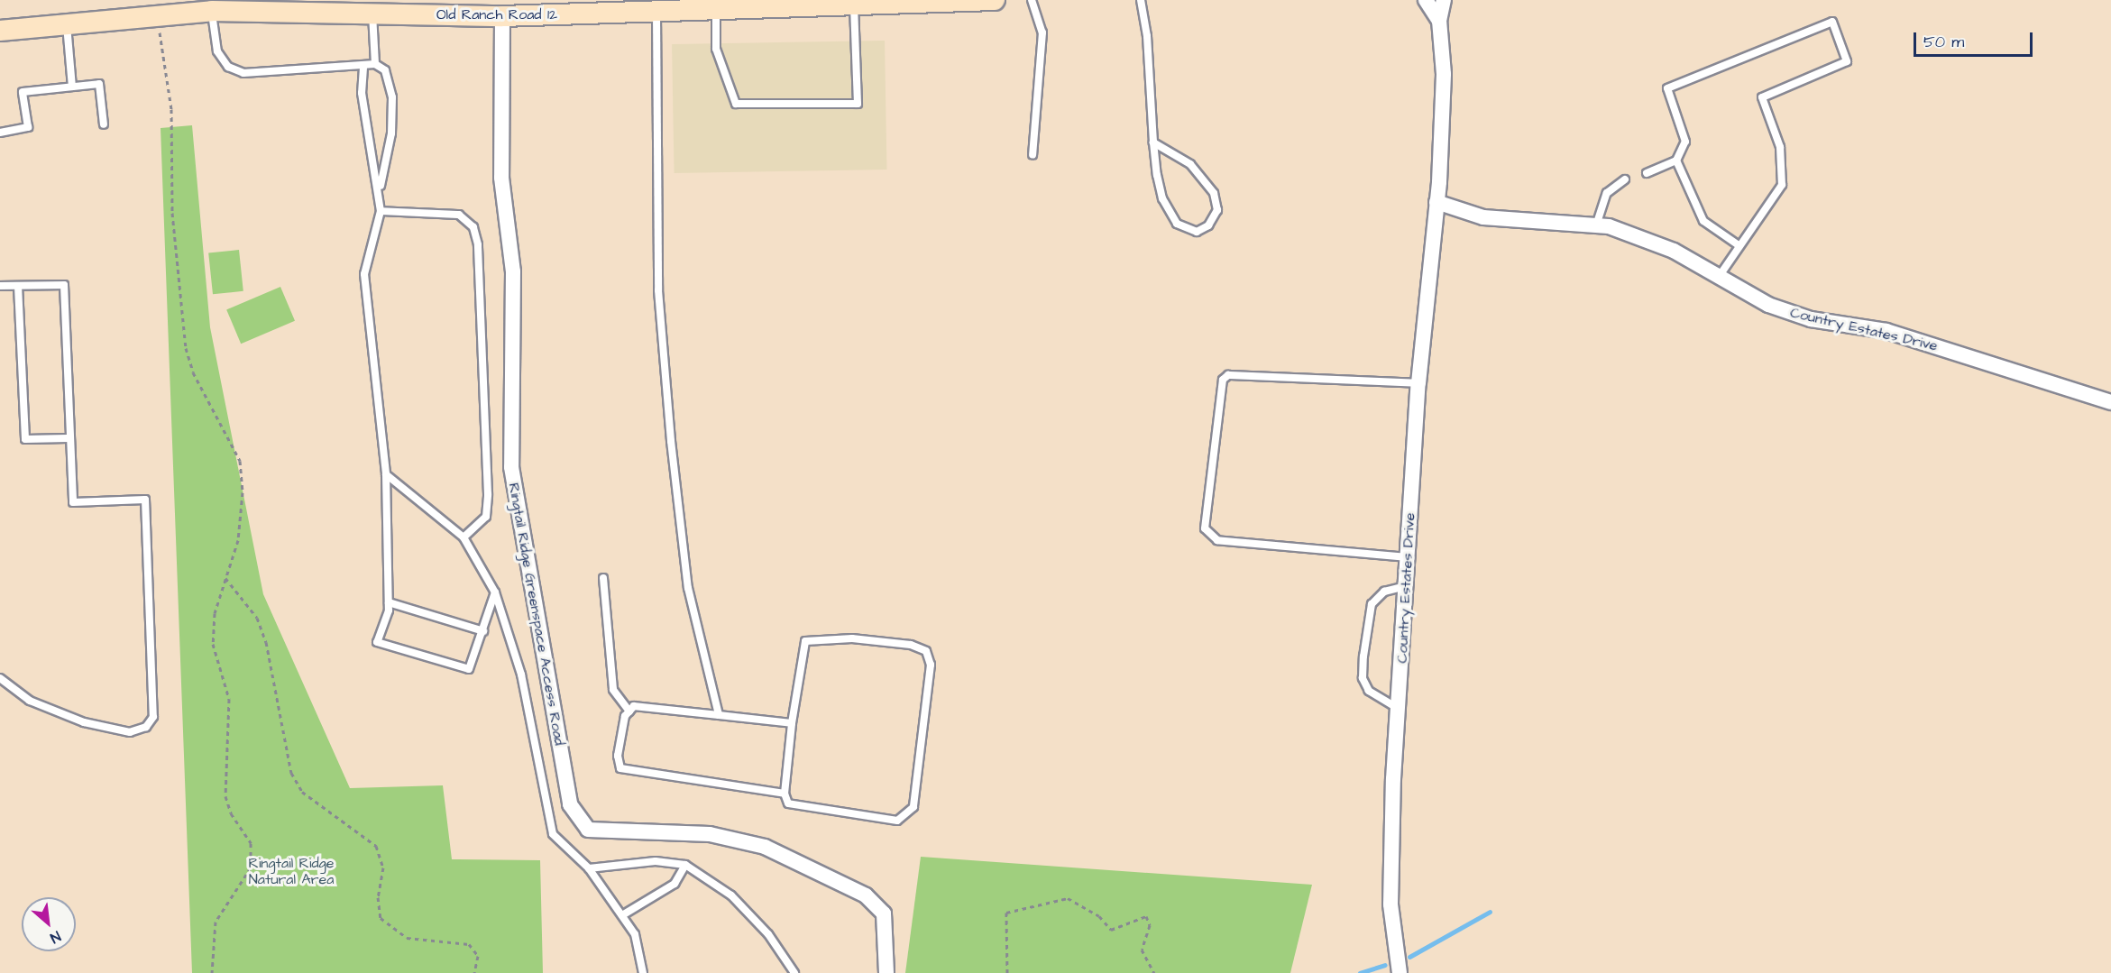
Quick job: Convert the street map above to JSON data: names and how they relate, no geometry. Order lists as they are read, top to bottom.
{
  "streets": {
    "main road": ["Old Ranch Road 12"],
    "street": ["Country Estates Drive", "Ringtail Ridge Greenspace Access Road"]
  },
  "crossings": [
    ["Old Ranch Road 12", "Ringtail Ridge Greenspace Access Road"]
  ],
  "parks": ["Ringtail Ridge Natural Area"],
  "scale_bar": "50 m",
  "north": "bottom right"
}
